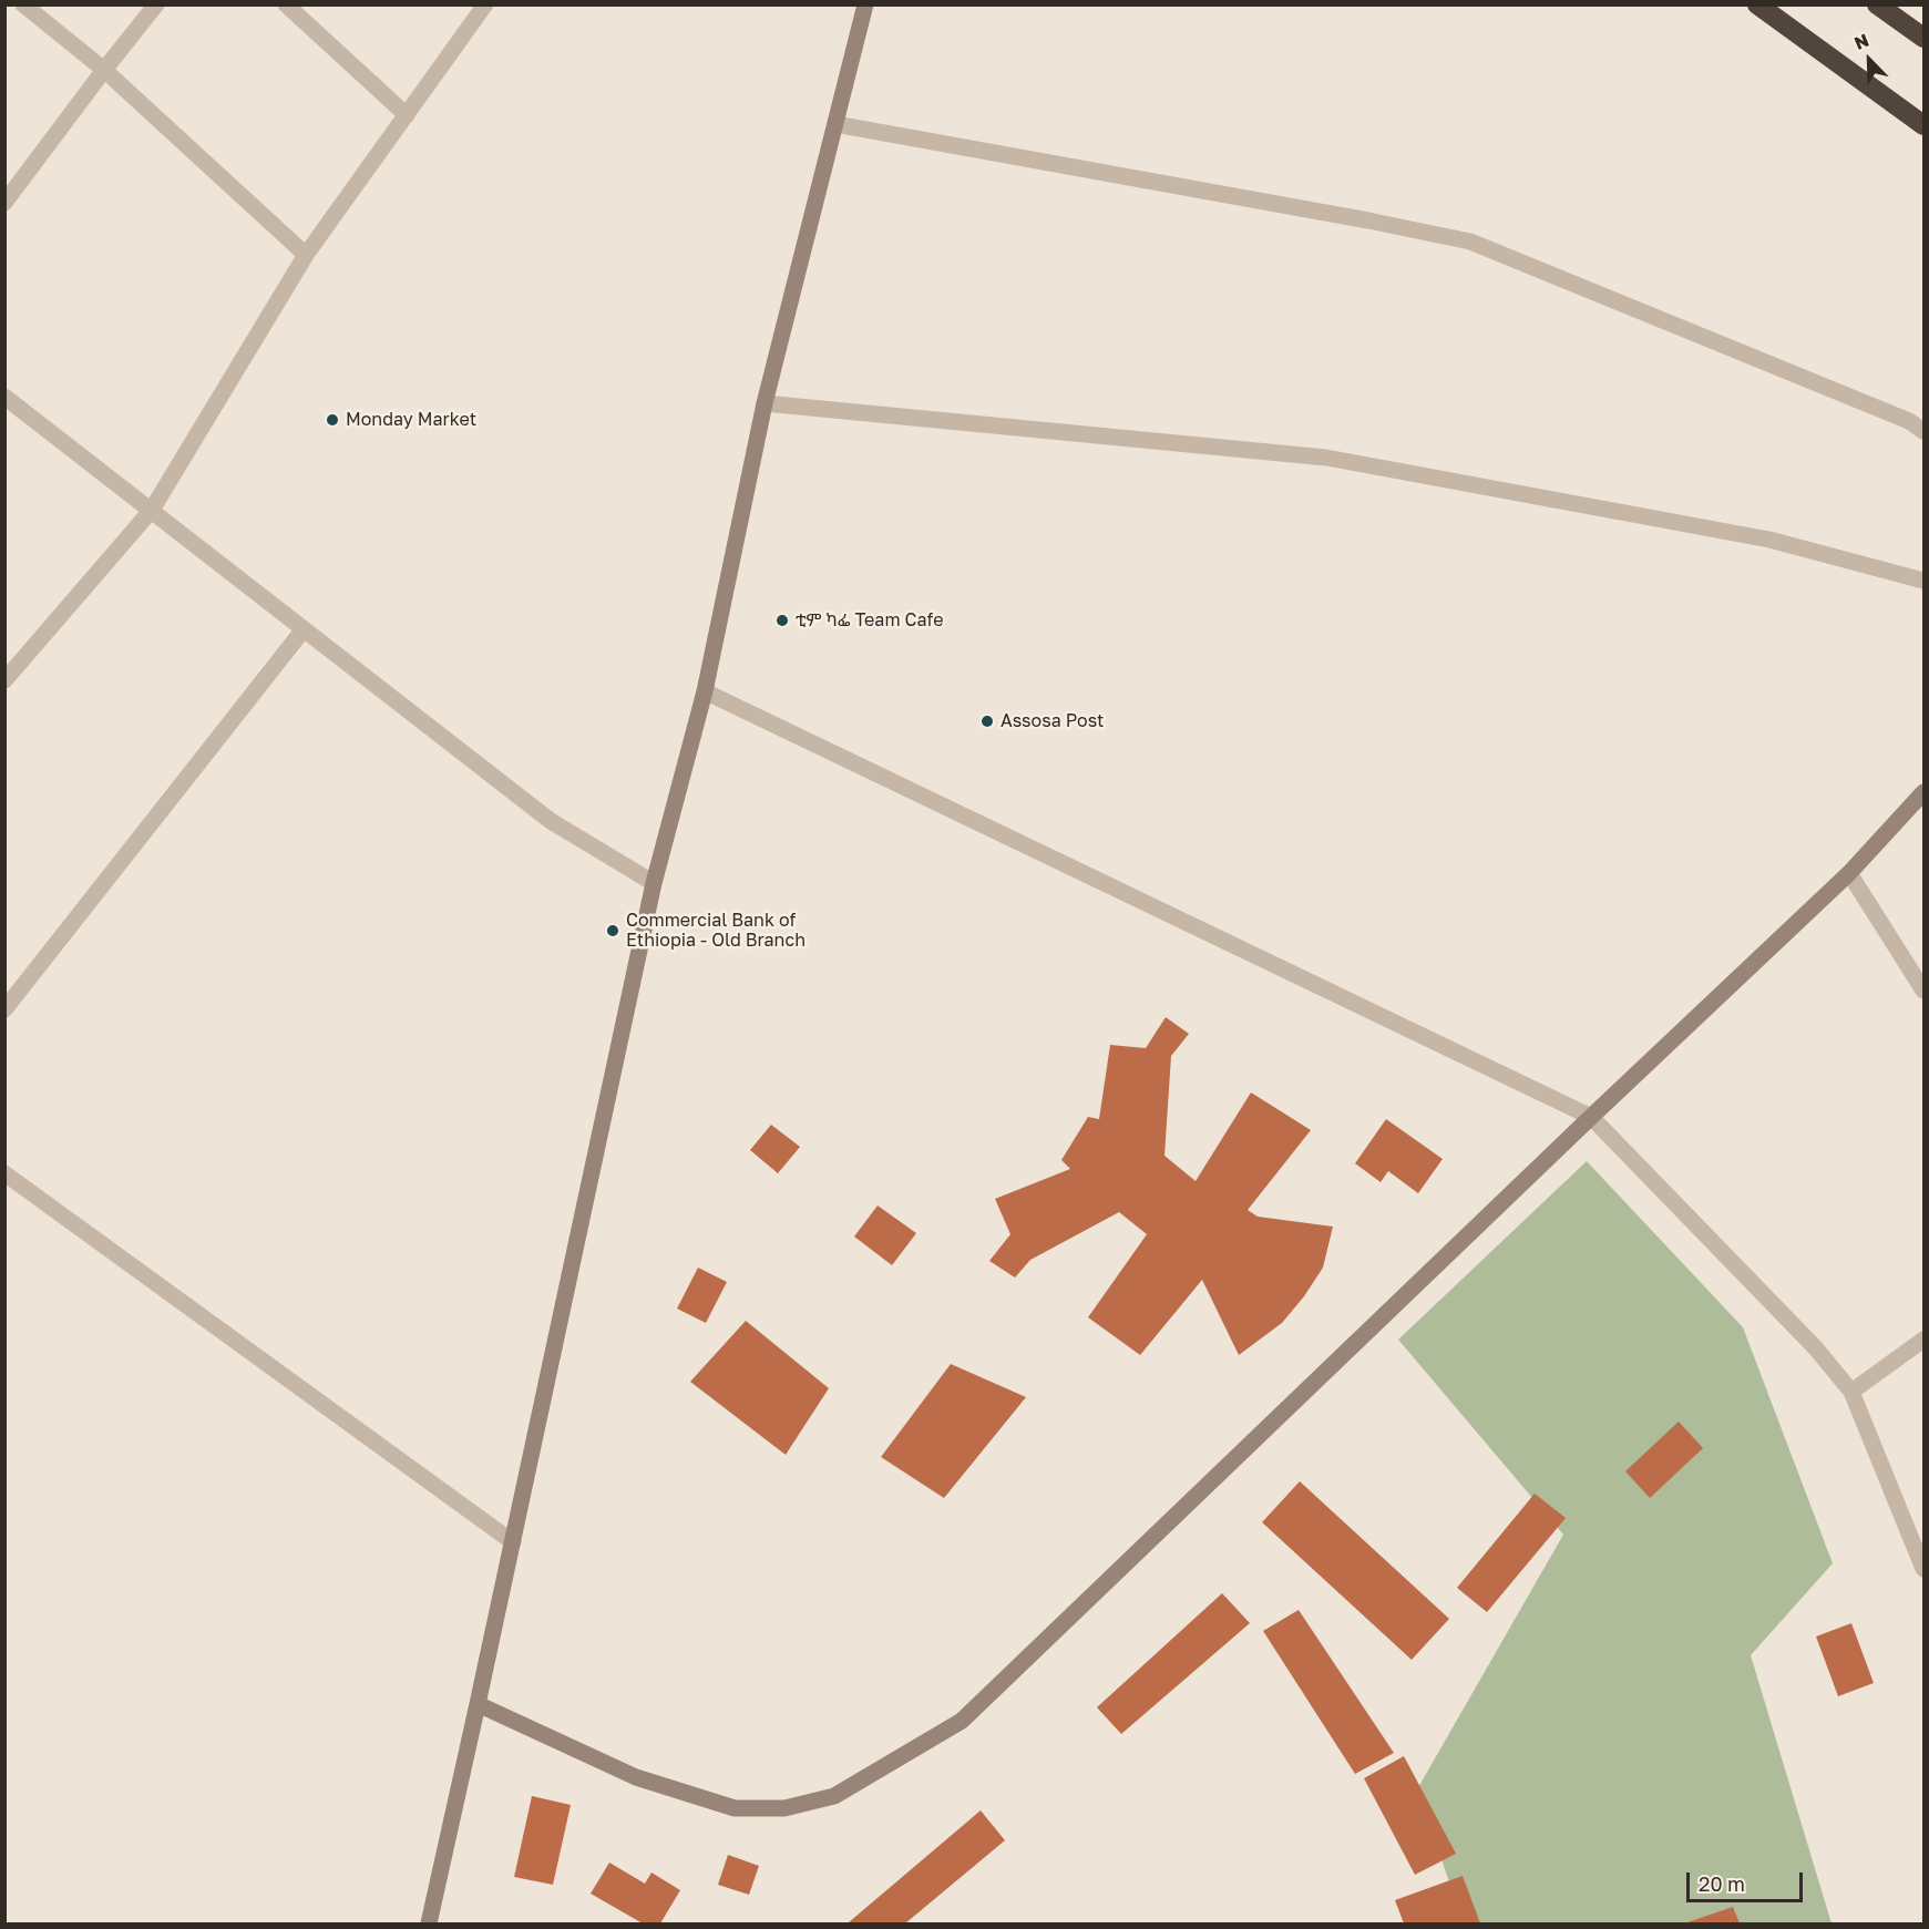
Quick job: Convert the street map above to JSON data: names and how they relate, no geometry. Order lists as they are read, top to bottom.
{
  "places": [
    "Monday Market",
    "ቲም ካፌ Team Cafe",
    "Assosa Post",
    "Commercial Bank of Ethiopia - Old Branch"
  ],
  "scale_bar": "20 m",
  "north": "top left"
}
